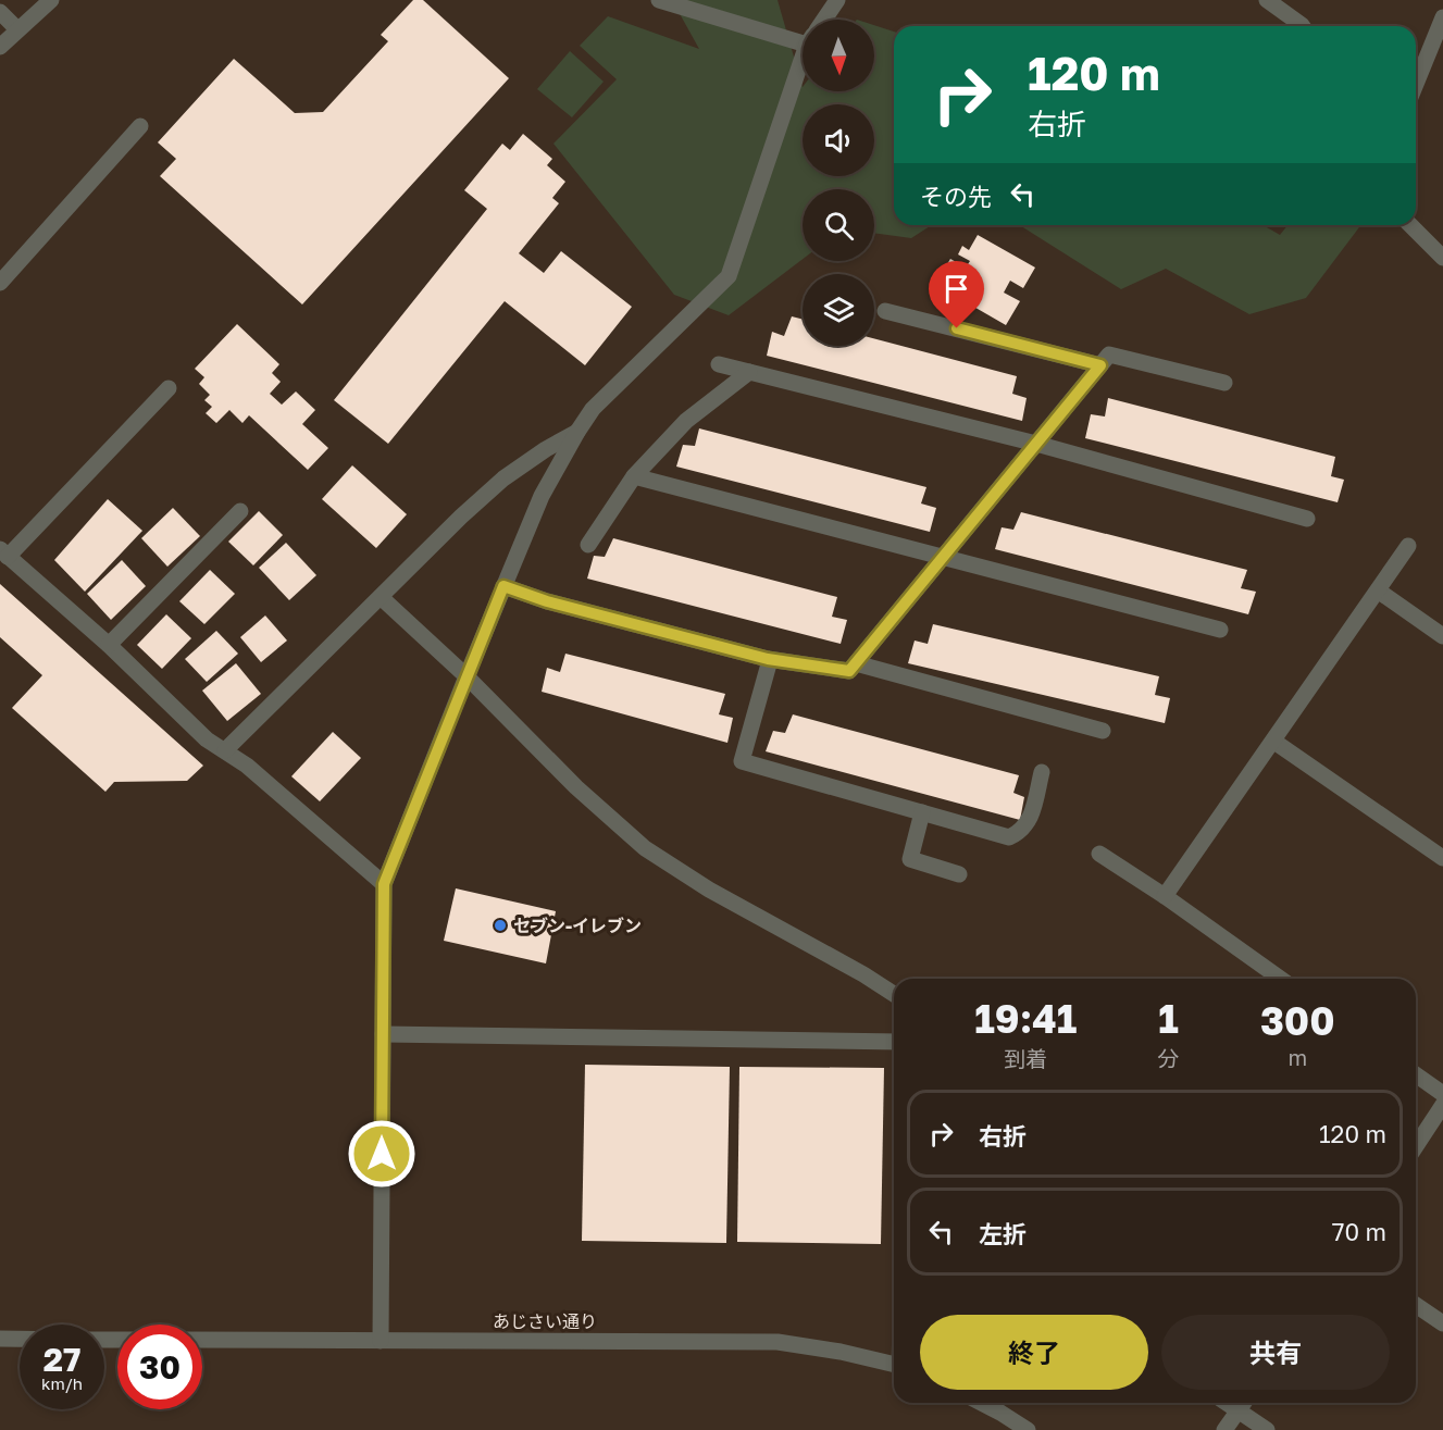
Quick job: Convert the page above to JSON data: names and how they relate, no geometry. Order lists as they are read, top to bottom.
{
  "streets": {
    "street": ["あじさい通り"]
  },
  "places": ["セブン-イレブン"],
  "north": "bottom",
  "page": {
    "turn": ["120 m", "右折"],
    "then": "その先",
    "eta": [
      "19:41",
      "到着",
      "1",
      "分",
      "300",
      "m"
    ],
    "list": [
      {
        "name": "右折",
        "value": "120 m"
      },
      {
        "name": "左折",
        "value": "70 m"
      }
    ],
    "buttons": ["終了", "共有"],
    "speed": "27 km/h",
    "limit": "30"
  }
}
